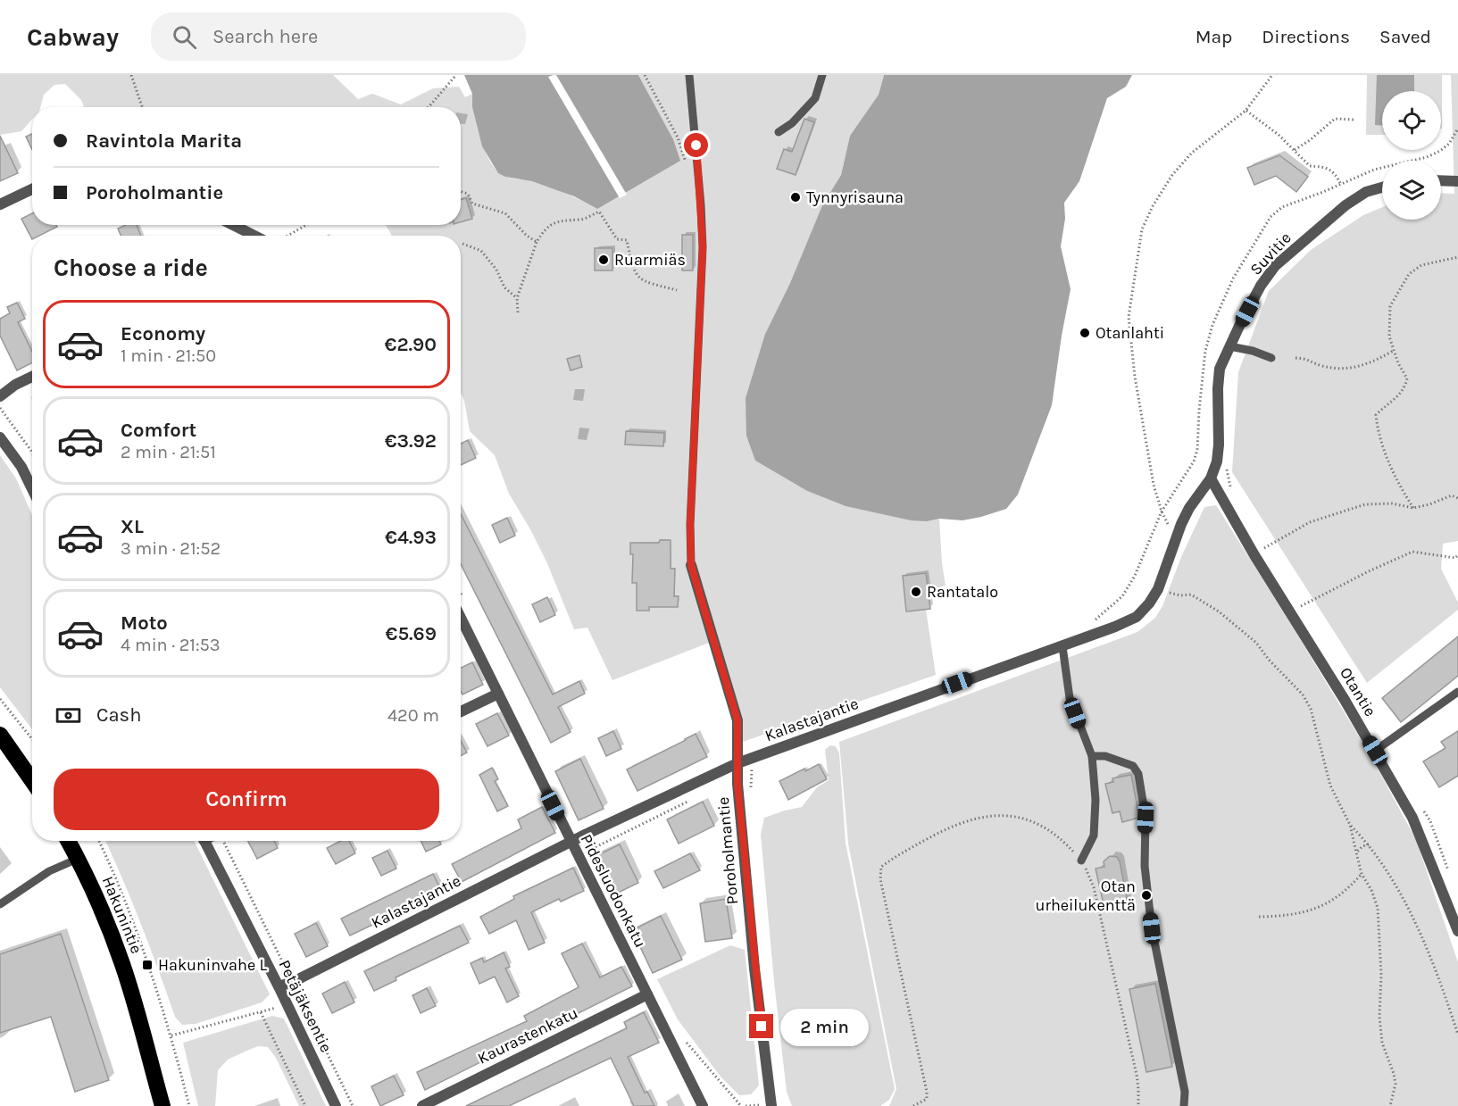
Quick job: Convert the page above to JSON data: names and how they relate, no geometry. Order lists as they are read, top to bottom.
{
  "streets": {
    "highway": ["Hakunintie"],
    "street": [
      "Suvitie",
      "Otantie",
      "Kalastajantie",
      "Poroholmantie",
      "Pidesluodonkatu",
      "Petäjäksentie",
      "Kaurastenkatu"
    ]
  },
  "crossings": [
    ["Suvitie", "Otantie"],
    ["Suvitie", "Kalastajantie"],
    ["Otantie", "Kalastajantie"],
    ["Kalastajantie", "Poroholmantie"],
    ["Kalastajantie", "Pidesluodonkatu"],
    ["Kalastajantie", "Petäjäksentie"],
    ["Pidesluodonkatu", "Kaurastenkatu"]
  ],
  "places": {
    "other": [
      "Tynnyrisauna",
      "Ruarmiäs",
      "Otanlahti",
      "Rantatalo",
      "Otan urheilukenttä"
    ],
    "transit": ["Hakuninvahe L"]
  },
  "page": {
    "header": "Cabway",
    "search": "Search here",
    "nav": ["Map", "Directions", "Saved"],
    "banner": ["Ravintola Marita", "Poroholmantie"],
    "heading": "Choose a ride",
    "list": [
      {
        "name": "Economy",
        "note": "1 min · 21:50",
        "value": "€2.90"
      },
      {
        "name": "Comfort",
        "note": "2 min · 21:51",
        "value": "€3.92"
      },
      {
        "name": "XL",
        "note": "3 min · 21:52",
        "value": "€4.93"
      },
      {
        "name": "Moto",
        "note": "4 min · 21:53",
        "value": "€5.69"
      }
    ],
    "pay": ["Cash", "420 m"],
    "buttons": "Confirm",
    "bubble": "2 min"
  }
}
